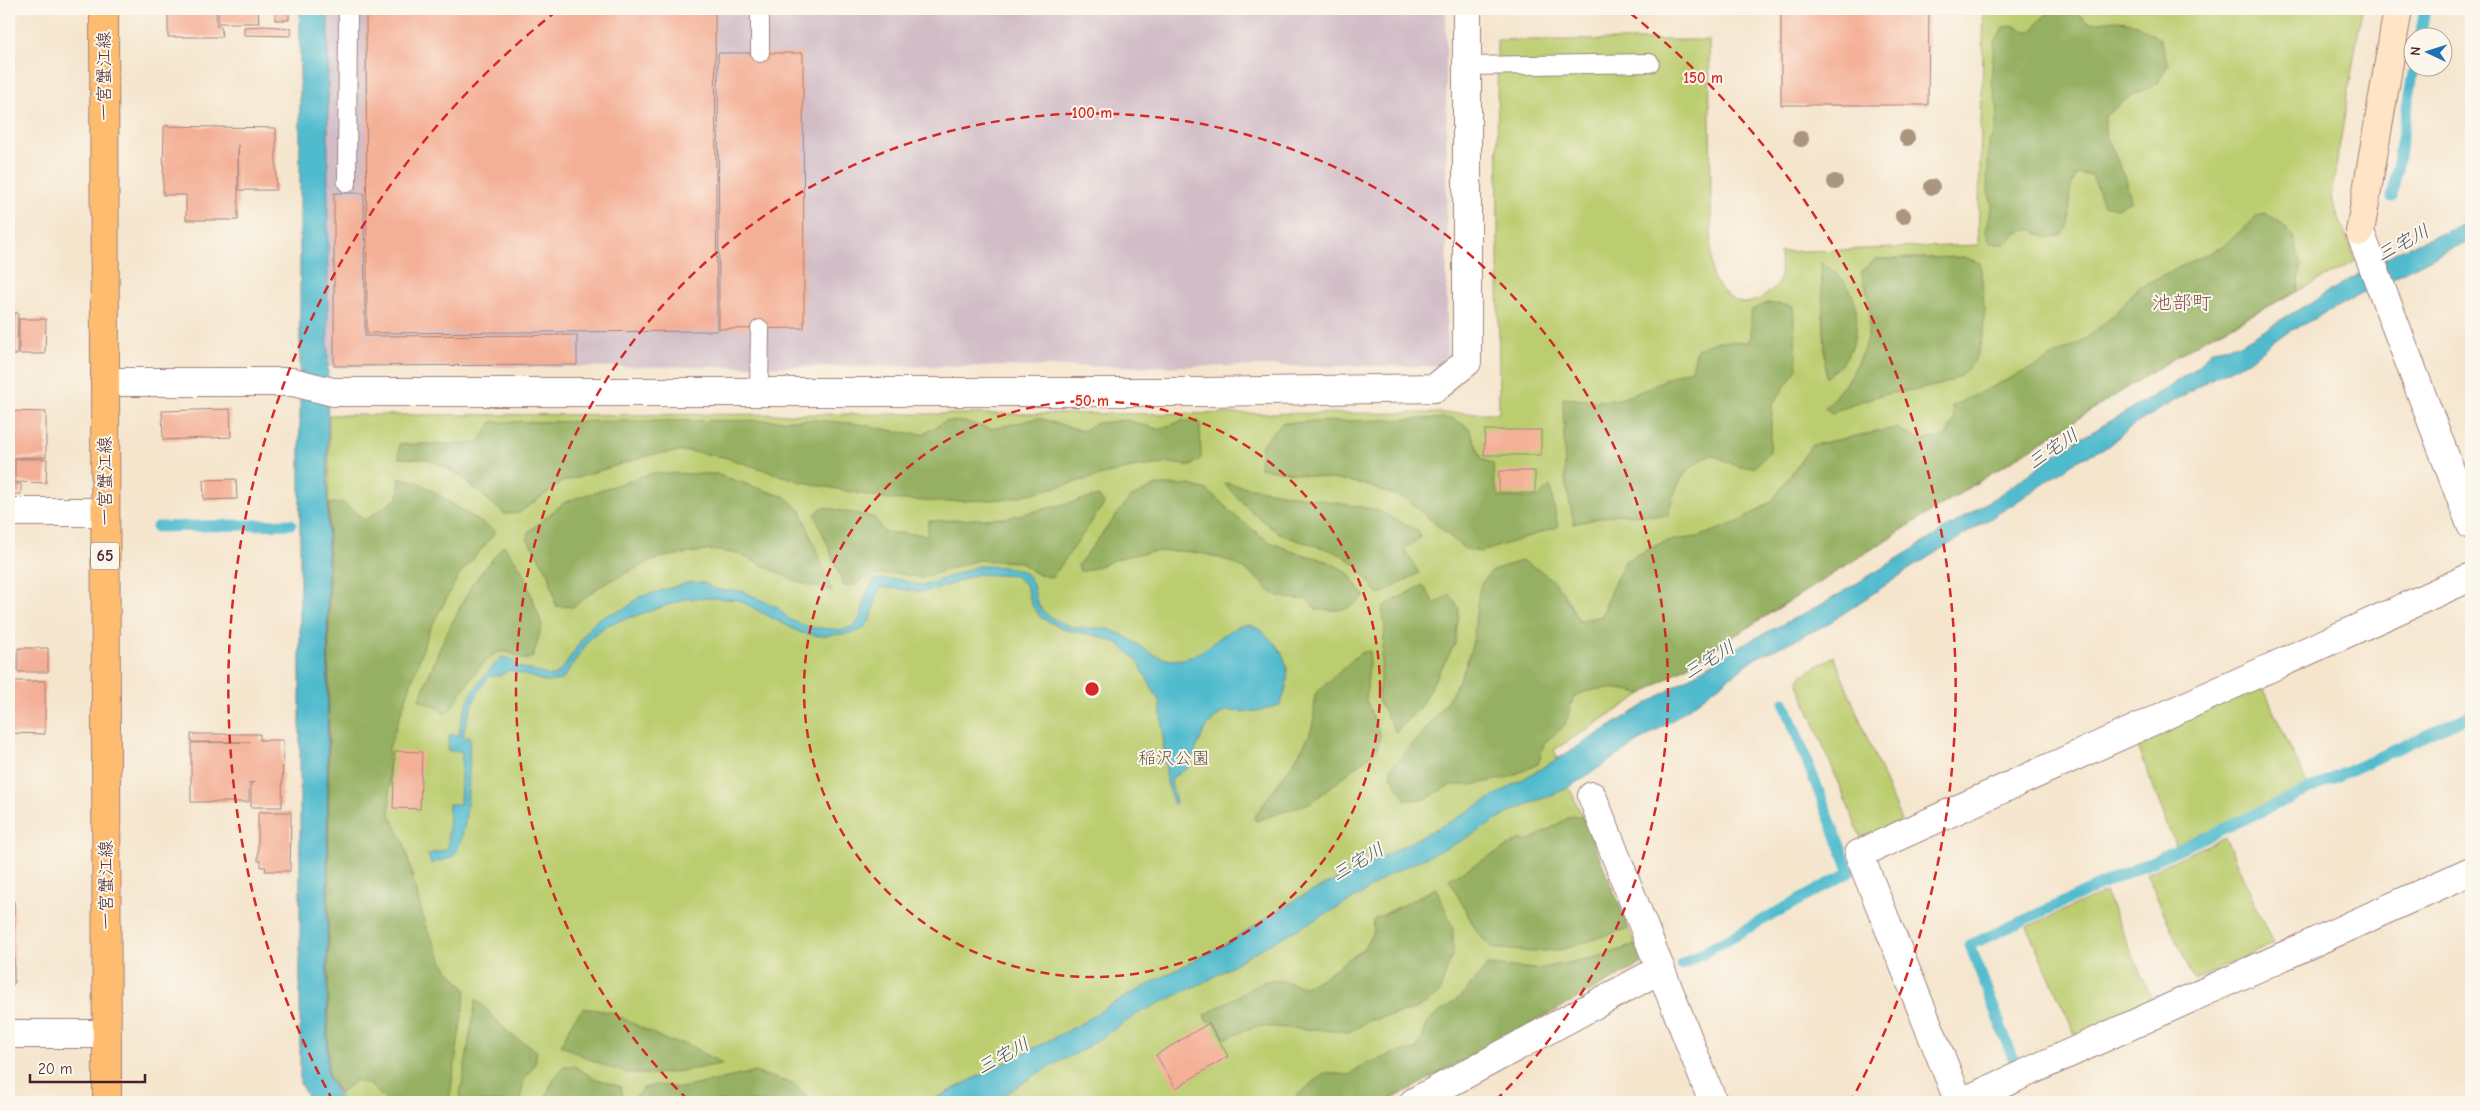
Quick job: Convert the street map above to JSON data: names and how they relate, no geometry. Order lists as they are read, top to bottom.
{
  "streets": {
    "main road": ["一宮蟹江線", "65"]
  },
  "districts": ["池部町"],
  "water": ["三宅川"],
  "parks": ["稲沢公園"],
  "scale_bar": "20 m",
  "north": "left",
  "rings": ["150 m", "100 m", "50 m"]
}
